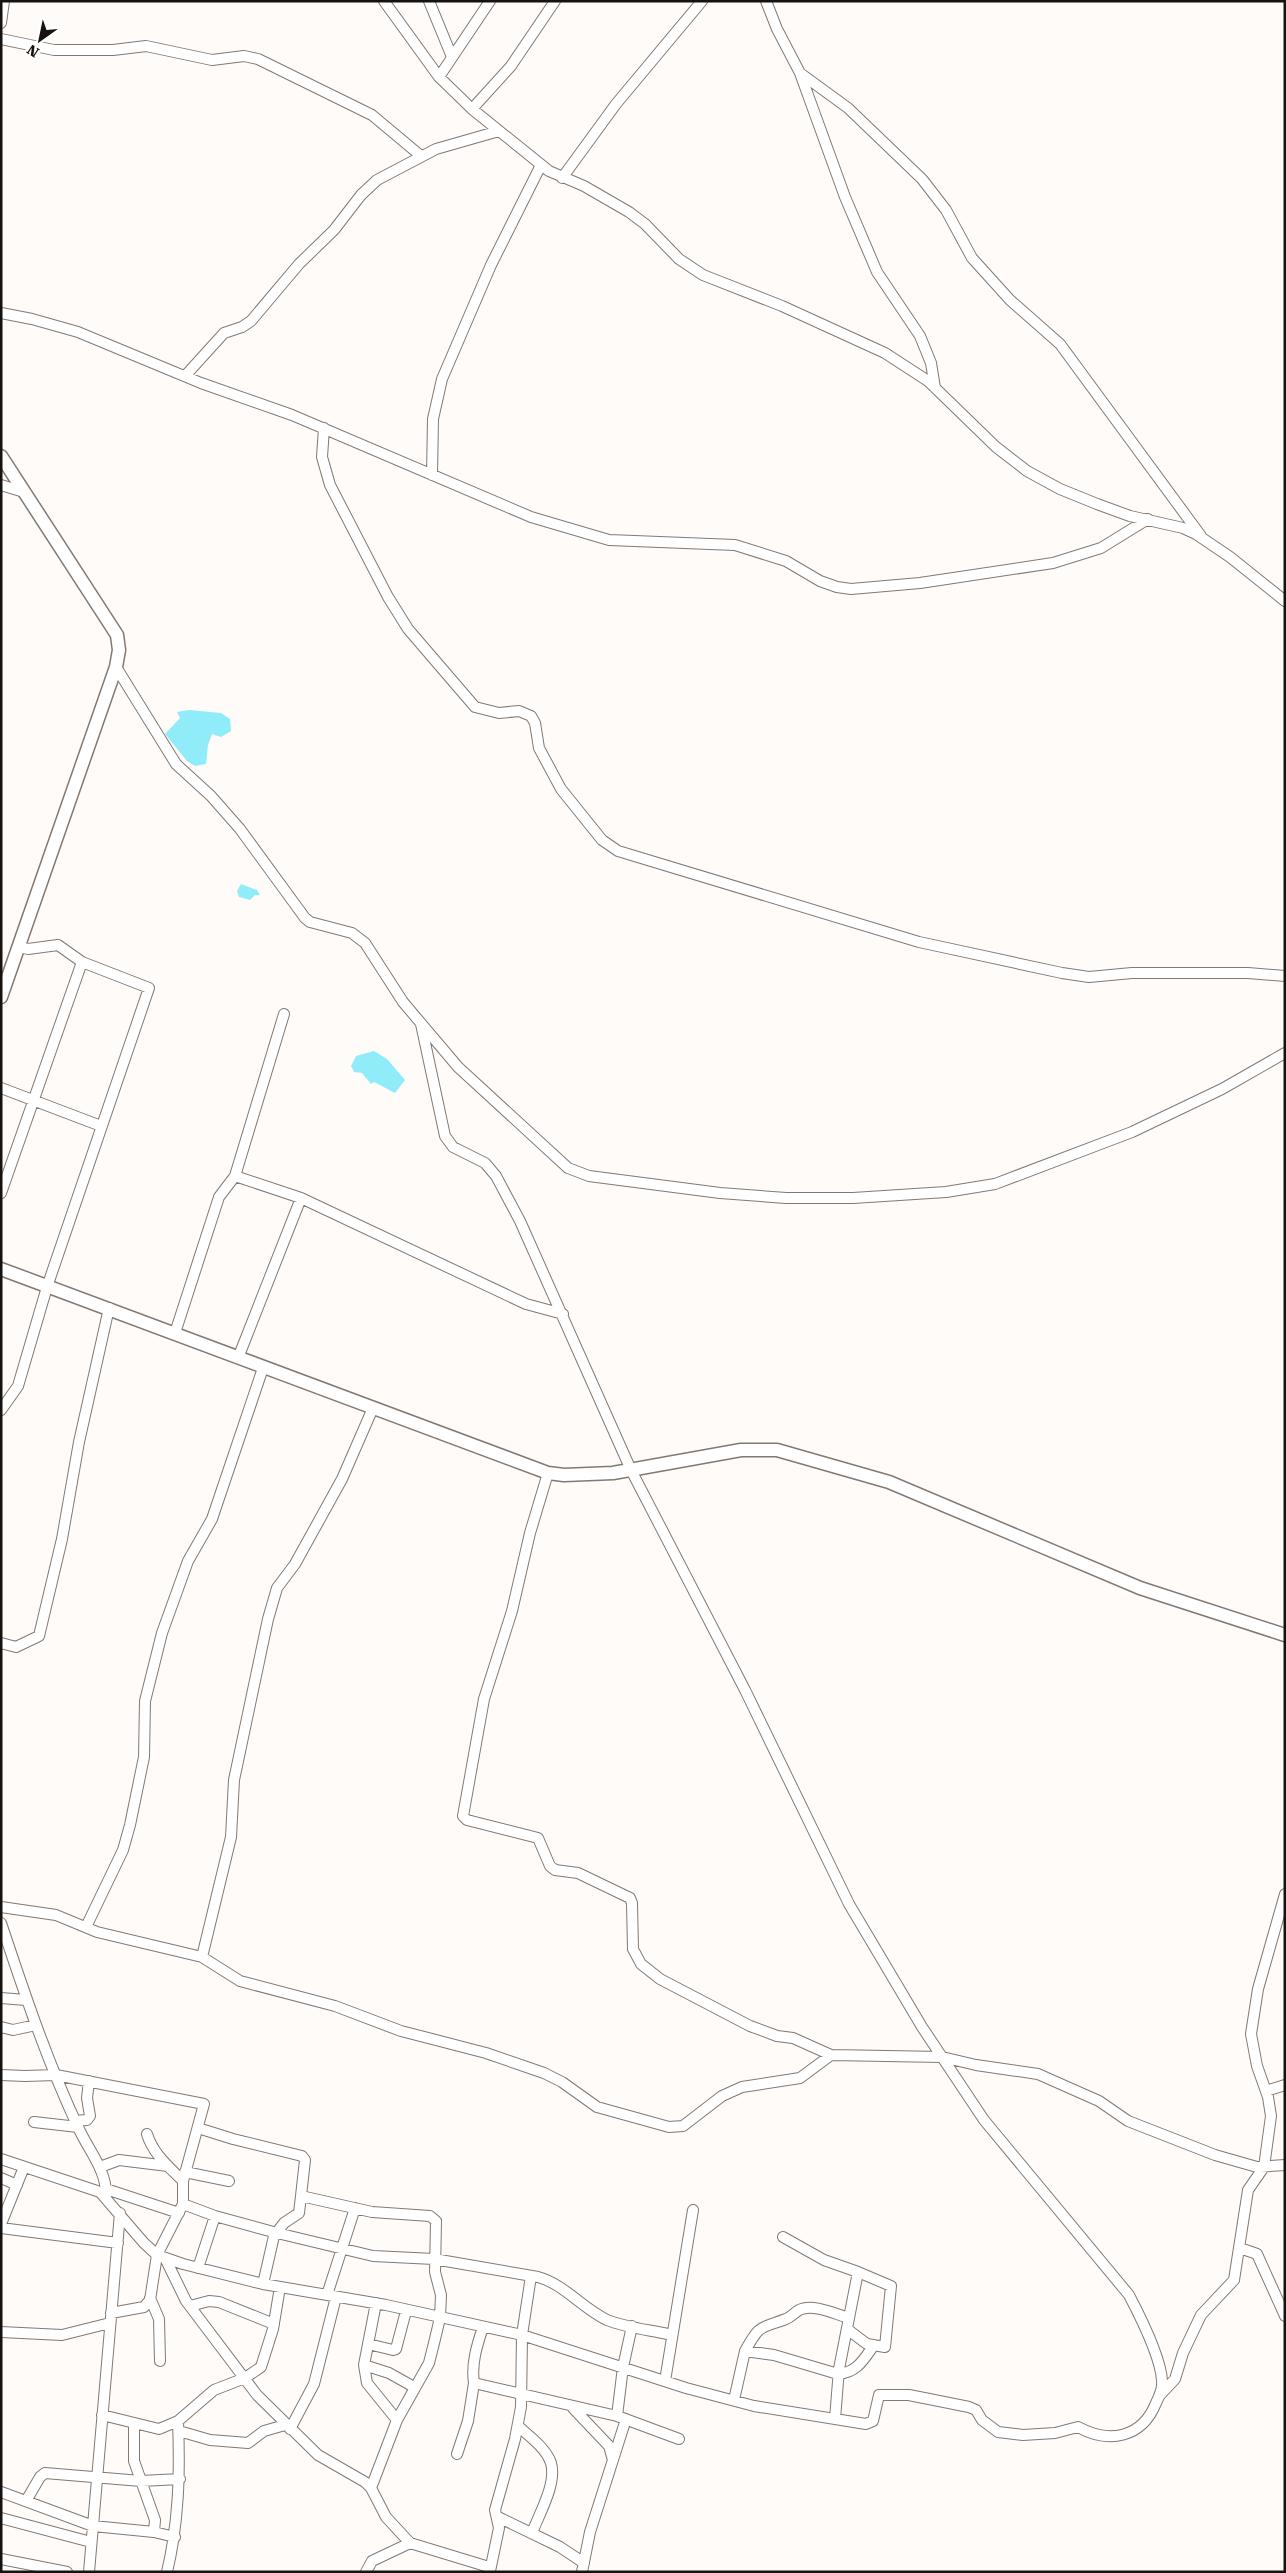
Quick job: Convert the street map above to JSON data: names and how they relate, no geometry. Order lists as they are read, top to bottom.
{
  "north": "bottom left"
}
